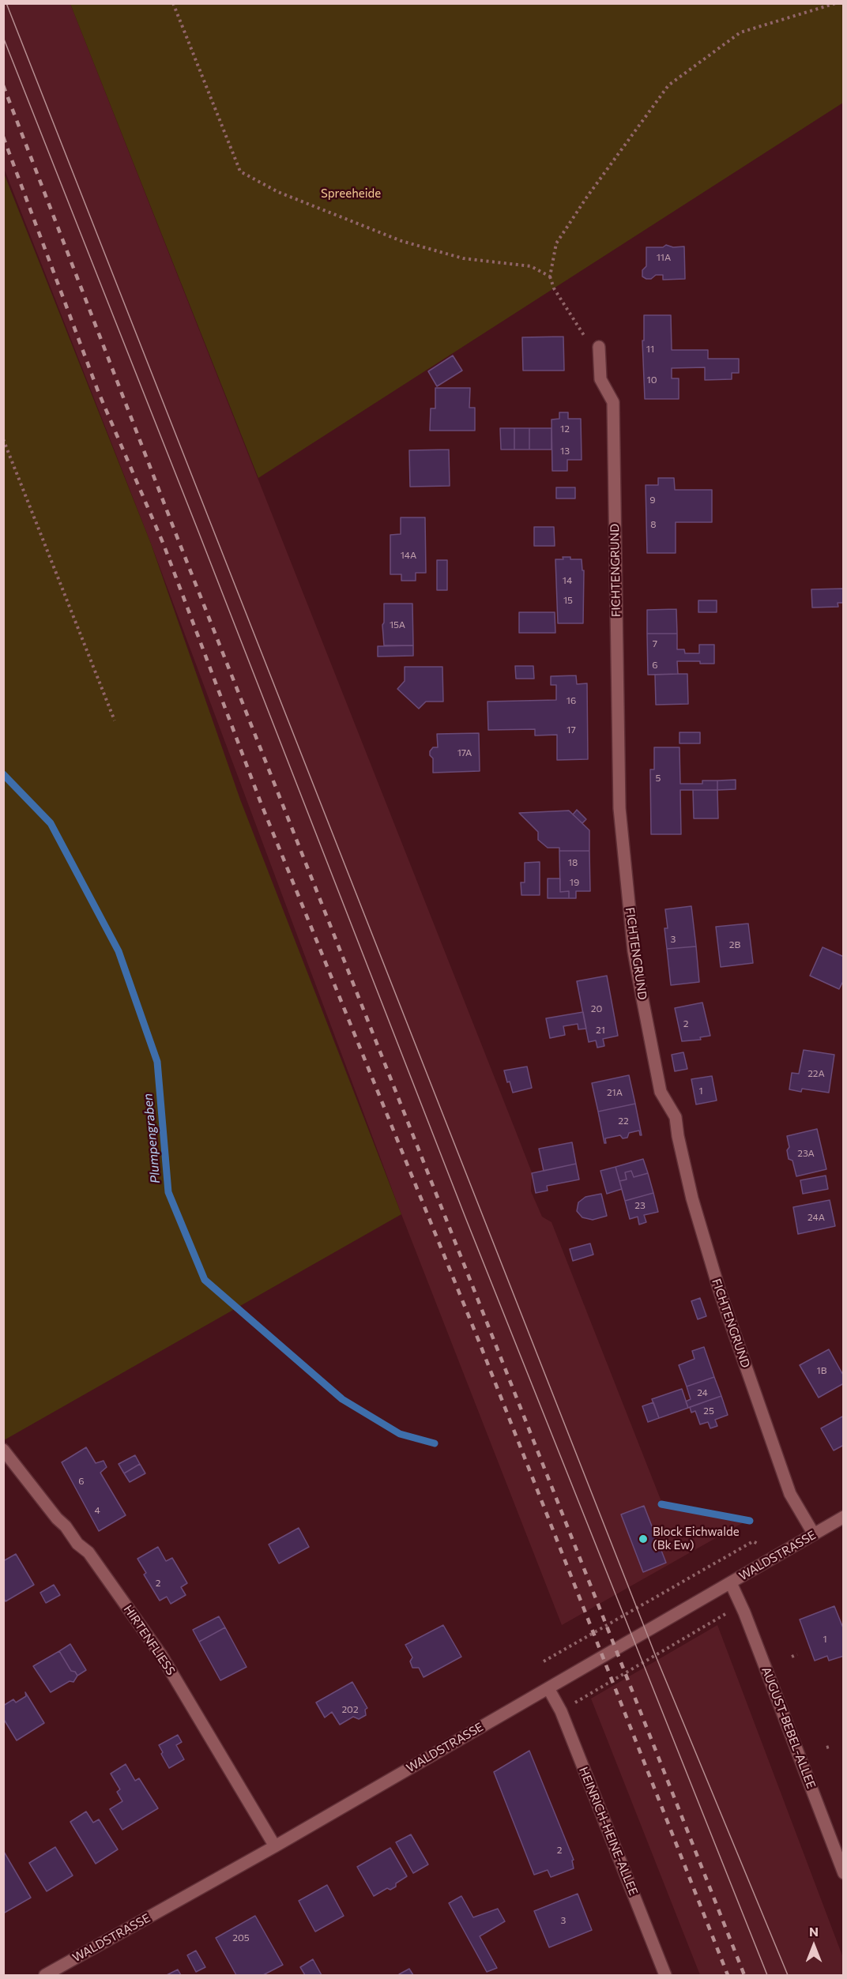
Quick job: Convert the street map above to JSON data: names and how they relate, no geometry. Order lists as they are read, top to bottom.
{
  "streets": {
    "street": [
      "FICHTENGRUND",
      "WALDSTRASSE",
      "HIRTENFLIESS",
      "AUGUST-BEBEL-ALLEE",
      "HEINRICH-HEINE-ALLEE"
    ]
  },
  "crossings": [
    ["FICHTENGRUND", "WALDSTRASSE"],
    ["WALDSTRASSE", "HIRTENFLIESS"],
    ["WALDSTRASSE", "AUGUST-BEBEL-ALLEE"],
    ["WALDSTRASSE", "HEINRICH-HEINE-ALLEE"]
  ],
  "water": ["Plumpengraben"],
  "parks": ["Spreeheide"],
  "places": ["Block Eichwalde (Bk Ew)"],
  "house_numbers": [
    "11A",
    "11",
    "10",
    "12",
    "13",
    "9",
    "8",
    "14A",
    "14",
    "15",
    "15A",
    "7",
    "6",
    "16",
    "17",
    "17A",
    "5",
    "18",
    "19",
    "3",
    "2B",
    "20",
    "2",
    "21",
    "22A",
    "1",
    "21A",
    "22",
    "23A",
    "23",
    "24A",
    "1B",
    "24",
    "25",
    "6",
    "4",
    "2",
    "1",
    "202",
    "2",
    "3",
    "205"
  ],
  "north": "top"
}
